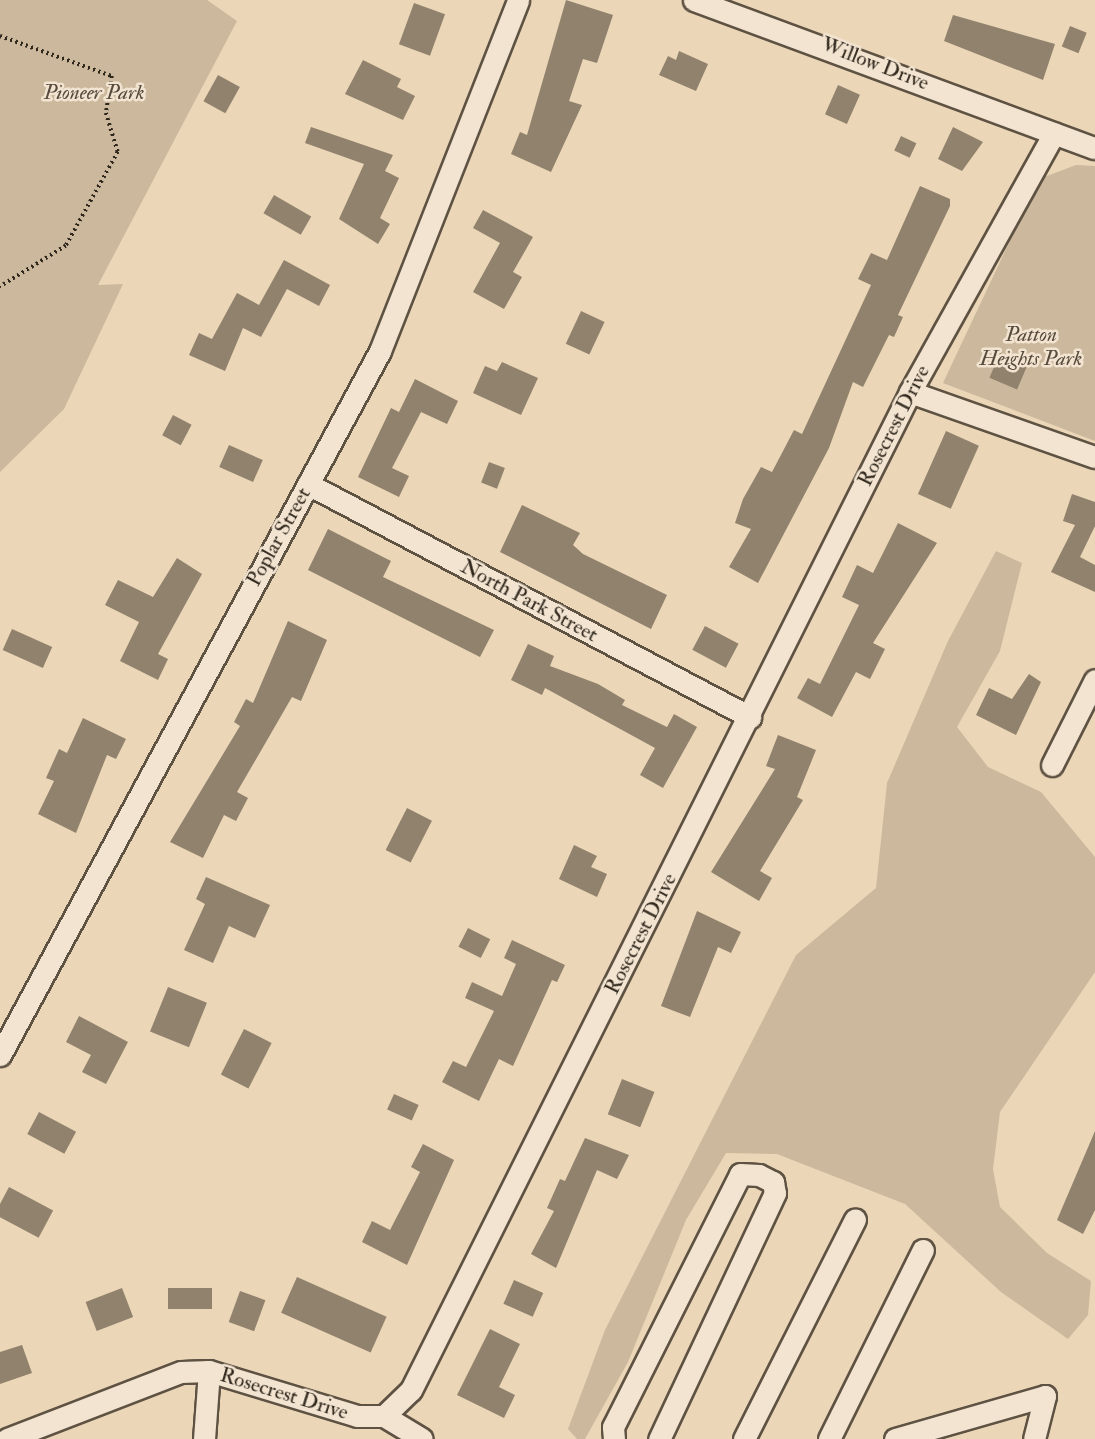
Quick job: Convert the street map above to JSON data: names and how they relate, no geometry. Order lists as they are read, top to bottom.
{
  "streets": {
    "street": [
      "Willow Drive",
      "Rosecrest Drive",
      "Poplar Street",
      "North Park Street"
    ]
  },
  "crossings": [
    ["Willow Drive", "Rosecrest Drive"],
    ["Rosecrest Drive", "North Park Street"],
    ["Poplar Street", "North Park Street"]
  ],
  "parks": ["Pioneer Park", "Patton Heights Park"]
}
